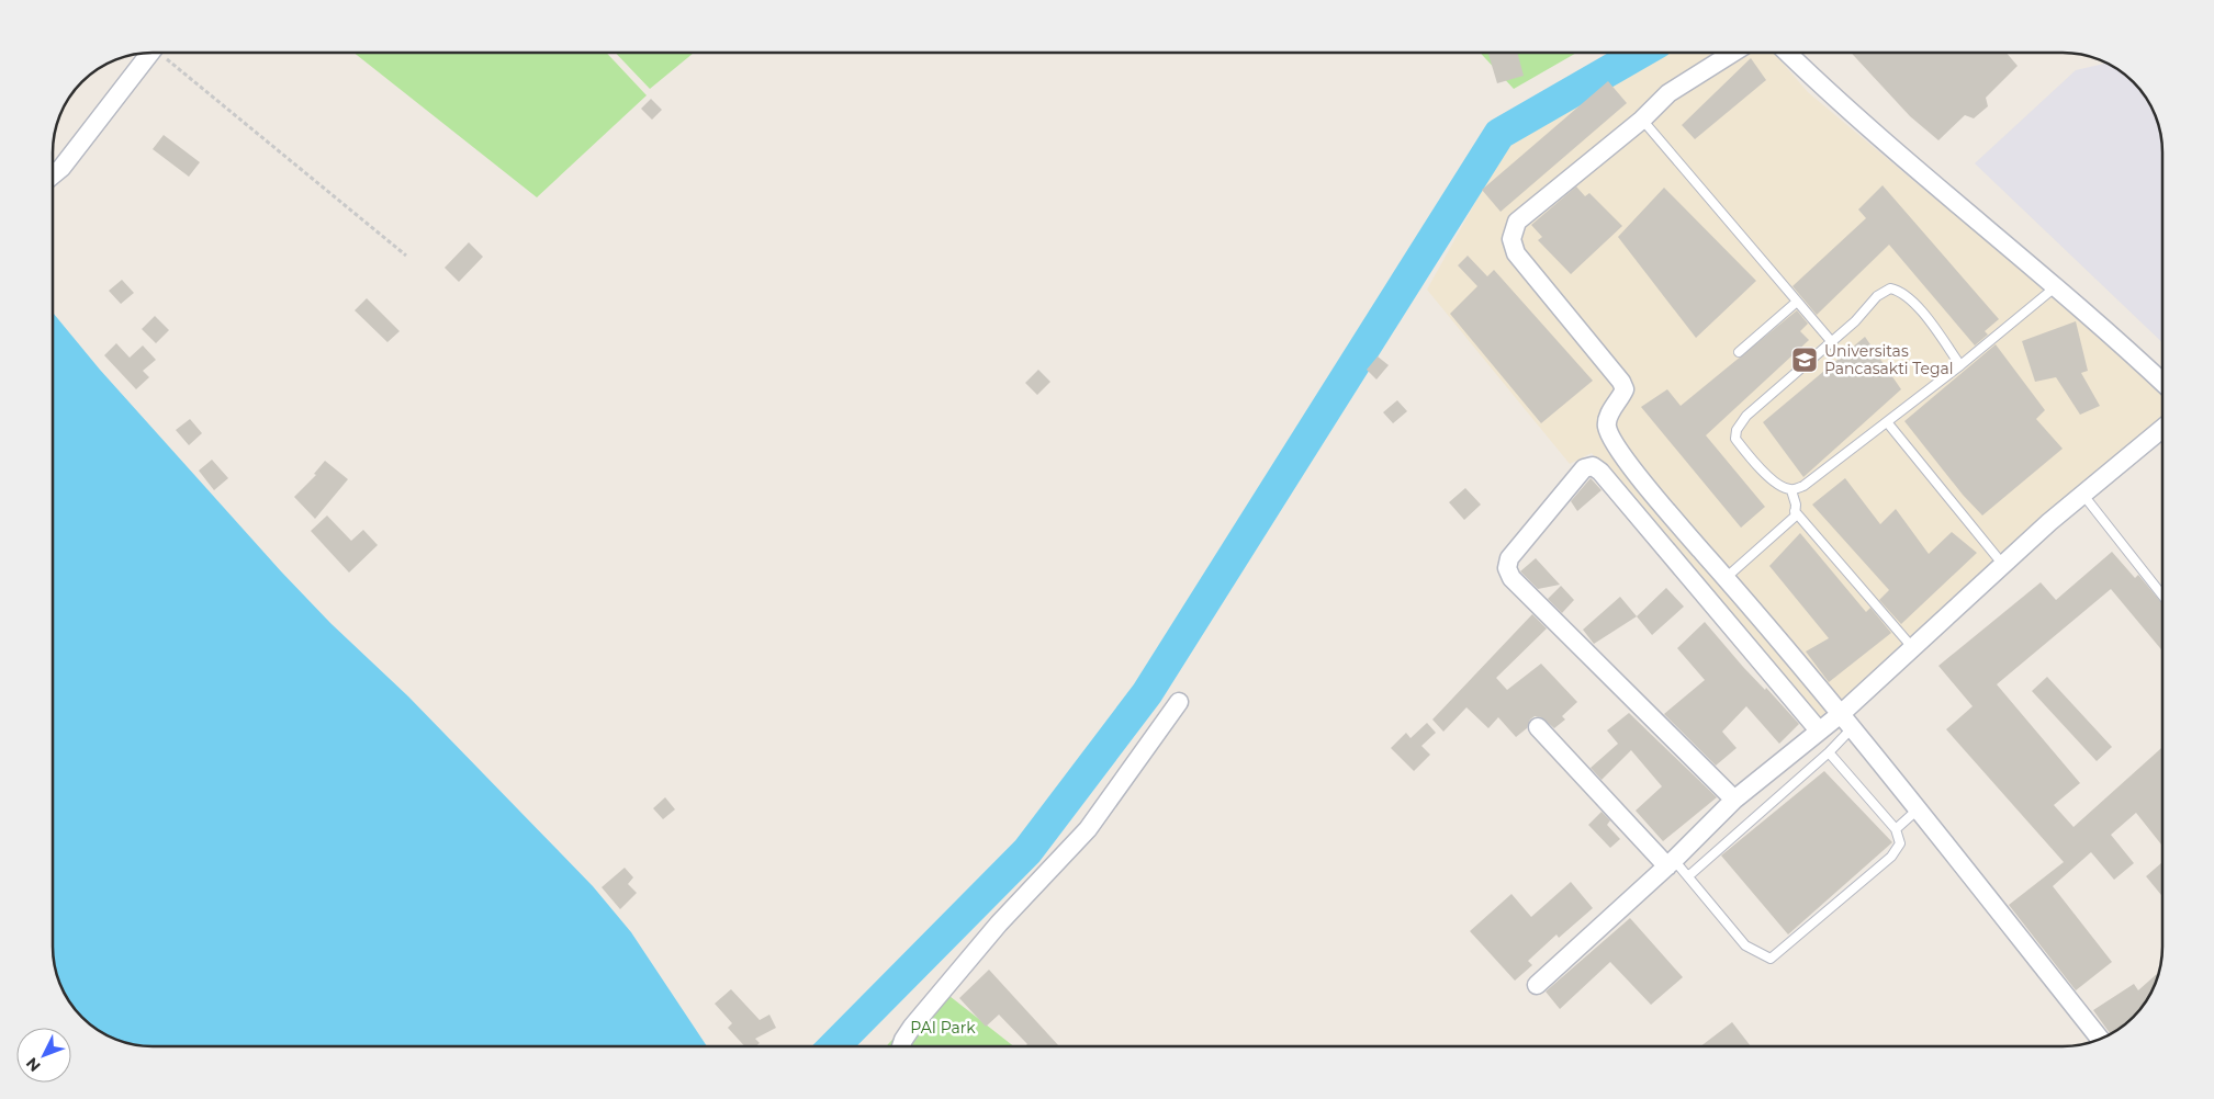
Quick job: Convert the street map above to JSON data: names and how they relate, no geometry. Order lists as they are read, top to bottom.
{
  "parks": ["PAI Park"],
  "places": {
    "school or university": ["Universitas Pancasakti Tegal"]
  },
  "north": "bottom left"
}
